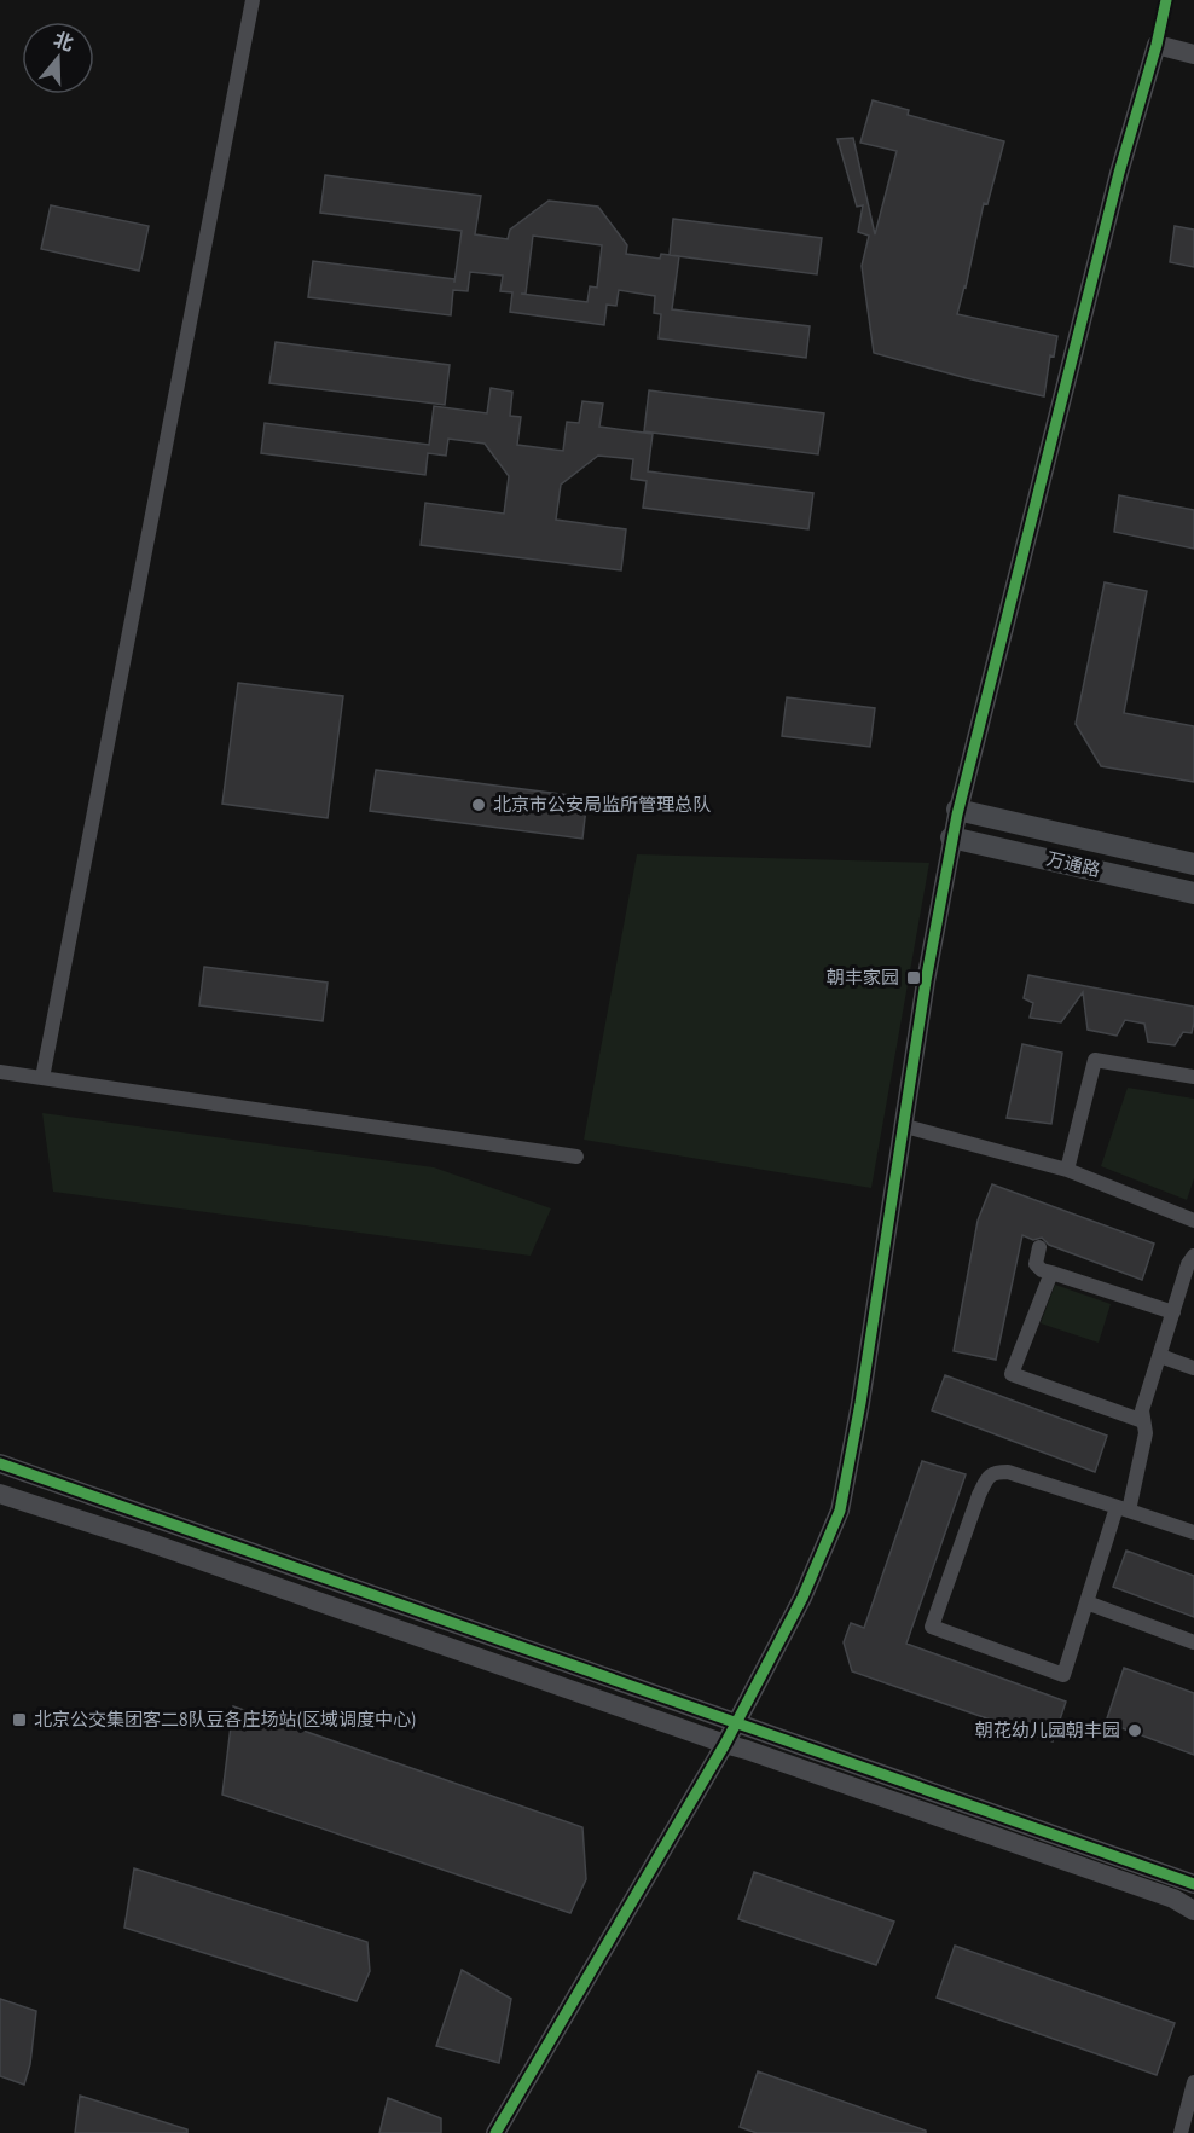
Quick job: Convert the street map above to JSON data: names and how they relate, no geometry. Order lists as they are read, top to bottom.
{
  "streets": {
    "main road": ["万通路"]
  },
  "places": {
    "other": ["北京市公安局监所管理总队", "朝花幼儿园朝丰园"],
    "transit": ["朝丰家园", "北京公交集团客二8队豆各庄场站(区域调度中心)"]
  },
  "north": "top"
}
